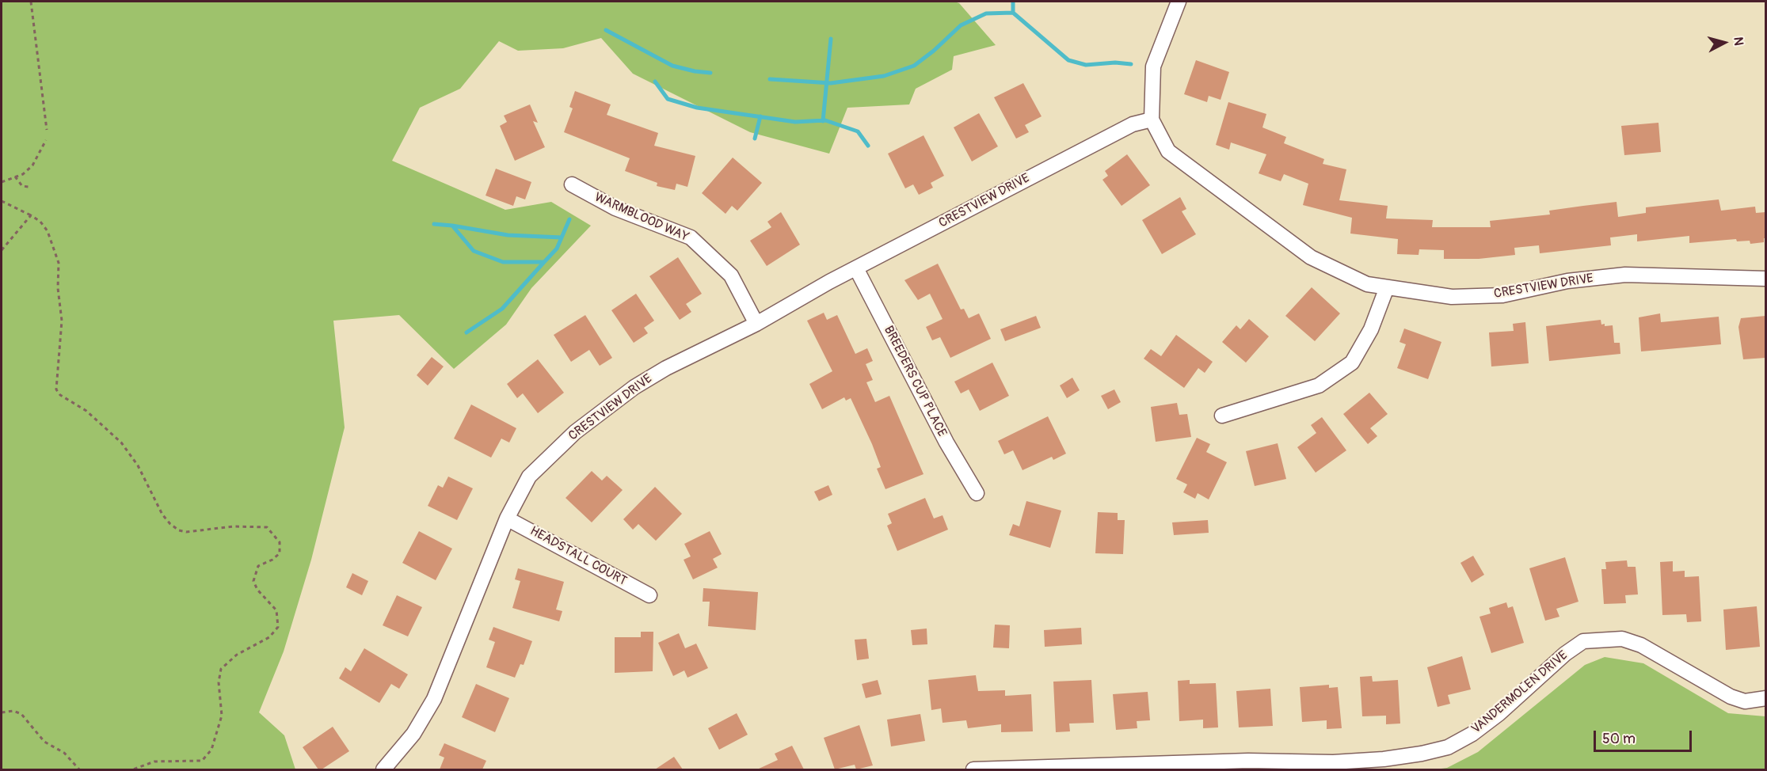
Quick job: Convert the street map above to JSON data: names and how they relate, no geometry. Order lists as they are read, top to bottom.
{
  "streets": {
    "street": [
      "CRESTVIEW DRIVE",
      "WARMBLOOD WAY",
      "BREEDERS CUP PLACE",
      "HEADSTALL COURT",
      "VANDERMOLEN DRIVE"
    ]
  },
  "crossings": [
    ["CRESTVIEW DRIVE", "WARMBLOOD WAY"],
    ["CRESTVIEW DRIVE", "BREEDERS CUP PLACE"],
    ["CRESTVIEW DRIVE", "HEADSTALL COURT"]
  ],
  "scale_bar": "50 m",
  "north": "right"
}
